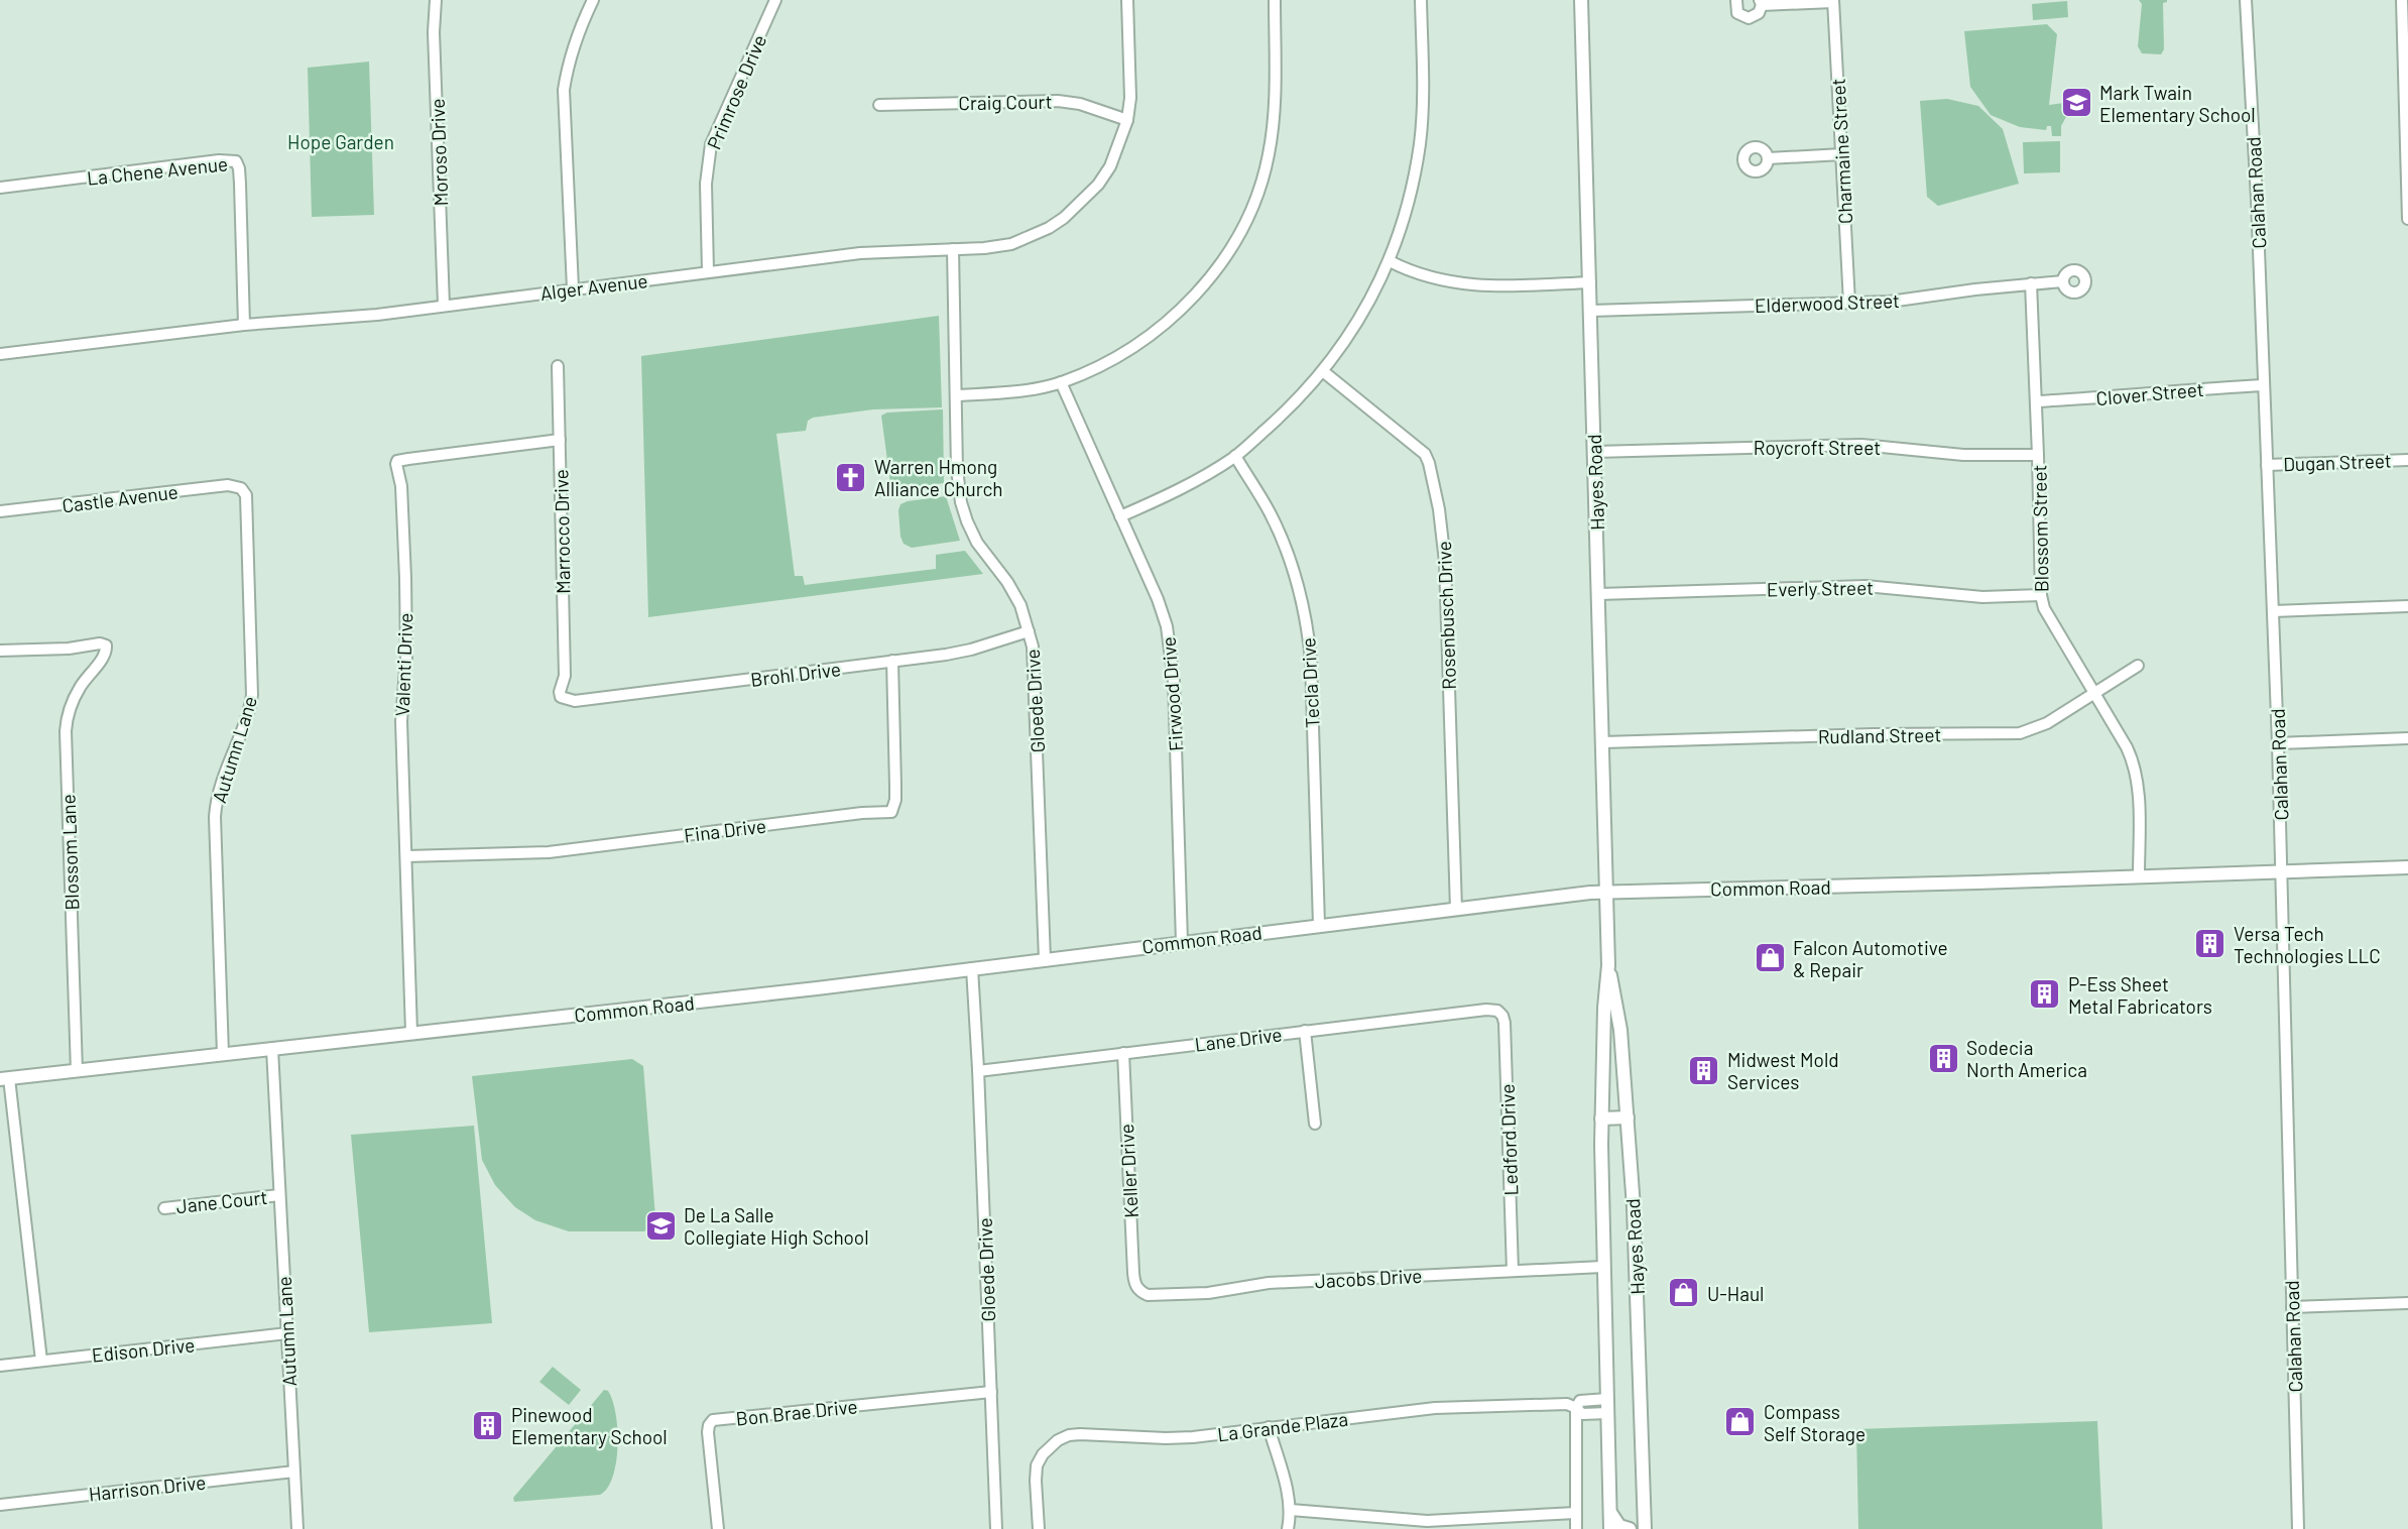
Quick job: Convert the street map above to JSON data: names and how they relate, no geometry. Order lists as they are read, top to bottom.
{
  "streets": {
    "street": [
      "Primrose Drive",
      "Craig Court",
      "Charmaine Street",
      "Moroso Drive",
      "La Chene Avenue",
      "Calahan Road",
      "Alger Avenue",
      "Elderwood Street",
      "Clover Street",
      "Roycroft Street",
      "Dugan Street",
      "Hayes Road",
      "Castle Avenue",
      "Blossom Street",
      "Marrocco Drive",
      "Everly Street",
      "Rosenbusch Drive",
      "Valenti Drive",
      "Brohl Drive",
      "Tecla Drive",
      "Firwood Drive",
      "Gloede Drive",
      "Rudland Street",
      "Autumn Lane",
      "Fina Drive",
      "Blossom Lane",
      "Common Road",
      "Lane Drive",
      "Ledford Drive",
      "Keller Drive",
      "Jane Court",
      "Jacobs Drive",
      "Edison Drive",
      "Bon Brae Drive",
      "La Grande Plaza",
      "Harrison Drive"
    ]
  },
  "crossings": [
    ["Primrose Drive", "Alger Avenue"],
    ["Craig Court", "Alger Avenue"],
    ["Charmaine Street", "Elderwood Street"],
    ["Moroso Drive", "Alger Avenue"],
    ["La Chene Avenue", "Alger Avenue"],
    ["Calahan Road", "Clover Street"],
    ["Calahan Road", "Dugan Street"],
    ["Calahan Road", "Common Road"],
    ["Alger Avenue", "Gloede Drive"],
    ["Elderwood Street", "Hayes Road"],
    ["Elderwood Street", "Blossom Street"],
    ["Clover Street", "Blossom Street"],
    ["Roycroft Street", "Hayes Road"],
    ["Roycroft Street", "Blossom Street"],
    ["Hayes Road", "Everly Street"],
    ["Hayes Road", "Rudland Street"],
    ["Hayes Road", "Common Road"],
    ["Hayes Road", "Jacobs Drive"],
    ["Hayes Road", "La Grande Plaza"],
    ["Castle Avenue", "Autumn Lane"],
    ["Blossom Street", "Everly Street"],
    ["Blossom Street", "Rudland Street"],
    ["Blossom Street", "Common Road"],
    ["Marrocco Drive", "Valenti Drive"],
    ["Marrocco Drive", "Brohl Drive"],
    ["Rosenbusch Drive", "Common Road"],
    ["Valenti Drive", "Fina Drive"],
    ["Valenti Drive", "Common Road"],
    ["Brohl Drive", "Gloede Drive"],
    ["Brohl Drive", "Fina Drive"],
    ["Tecla Drive", "Common Road"],
    ["Firwood Drive", "Common Road"],
    ["Gloede Drive", "Common Road"],
    ["Gloede Drive", "Lane Drive"],
    ["Gloede Drive", "Bon Brae Drive"],
    ["Autumn Lane", "Common Road"],
    ["Autumn Lane", "Jane Court"],
    ["Autumn Lane", "Edison Drive"],
    ["Autumn Lane", "Harrison Drive"],
    ["Blossom Lane", "Common Road"],
    ["Lane Drive", "Ledford Drive"],
    ["Lane Drive", "Keller Drive"],
    ["Ledford Drive", "Jacobs Drive"],
    ["Keller Drive", "Jacobs Drive"]
  ],
  "parks": ["Hope Garden"],
  "places": {
    "school or university": ["Mark Twain Elementary School", "De La Salle Collegiate High School"],
    "church": ["Warren Hmong Alliance Church"],
    "building": [
      "Versa Tech Technologies LLC",
      "P-Ess Sheet Metal Fabricators",
      "Sodecia North America",
      "Midwest Mold Services",
      "Pinewood Elementary School"
    ],
    "shop": ["Falcon Automotive & Repair", "U-Haul", "Compass Self Storage"]
  }
}
